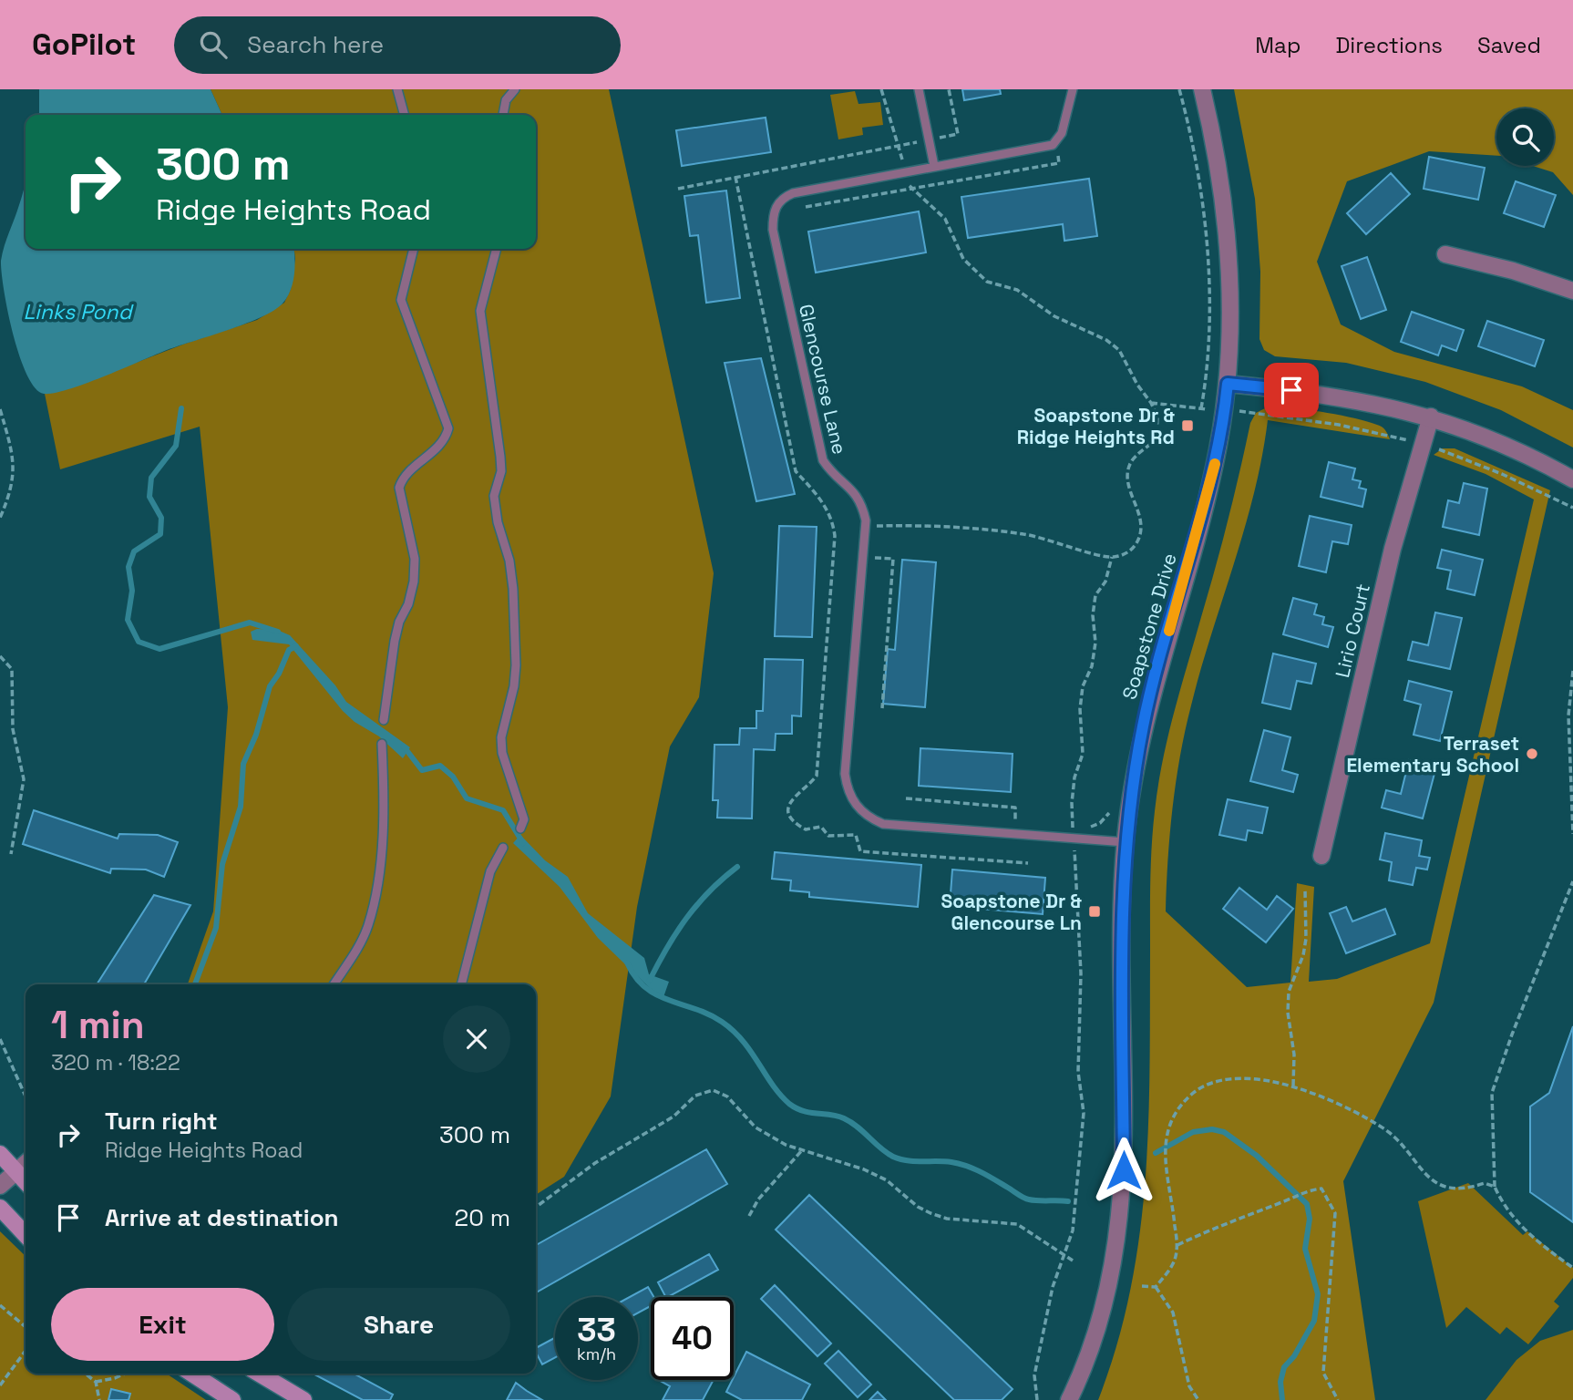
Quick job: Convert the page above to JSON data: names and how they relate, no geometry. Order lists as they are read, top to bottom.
{
  "streets": {
    "street": ["Soapstone Drive", "Lirio Court"],
    "lane": ["Glencourse Lane"]
  },
  "crossings": [
    ["Glencourse Lane", "Soapstone Drive"]
  ],
  "water": ["Links Pond"],
  "places": {
    "transit": ["Soapstone Dr & Ridge Heights Rd", "Soapstone Dr & Glencourse Ln"],
    "other": ["Terraset Elementary School"]
  },
  "page": {
    "header": "GoPilot",
    "search": "Search here",
    "nav": ["Map", "Directions", "Saved"],
    "turn": ["300 m", "Ridge Heights Road"],
    "heading": ["1 min", "320 m · 18:22"],
    "list": [
      {
        "name": "Turn right",
        "note": "Ridge Heights Road",
        "value": "300 m"
      },
      {
        "name": "Arrive at destination",
        "value": "20 m"
      }
    ],
    "buttons": ["Exit", "Share"],
    "speed": "33 km/h",
    "limit": "40"
  }
}
